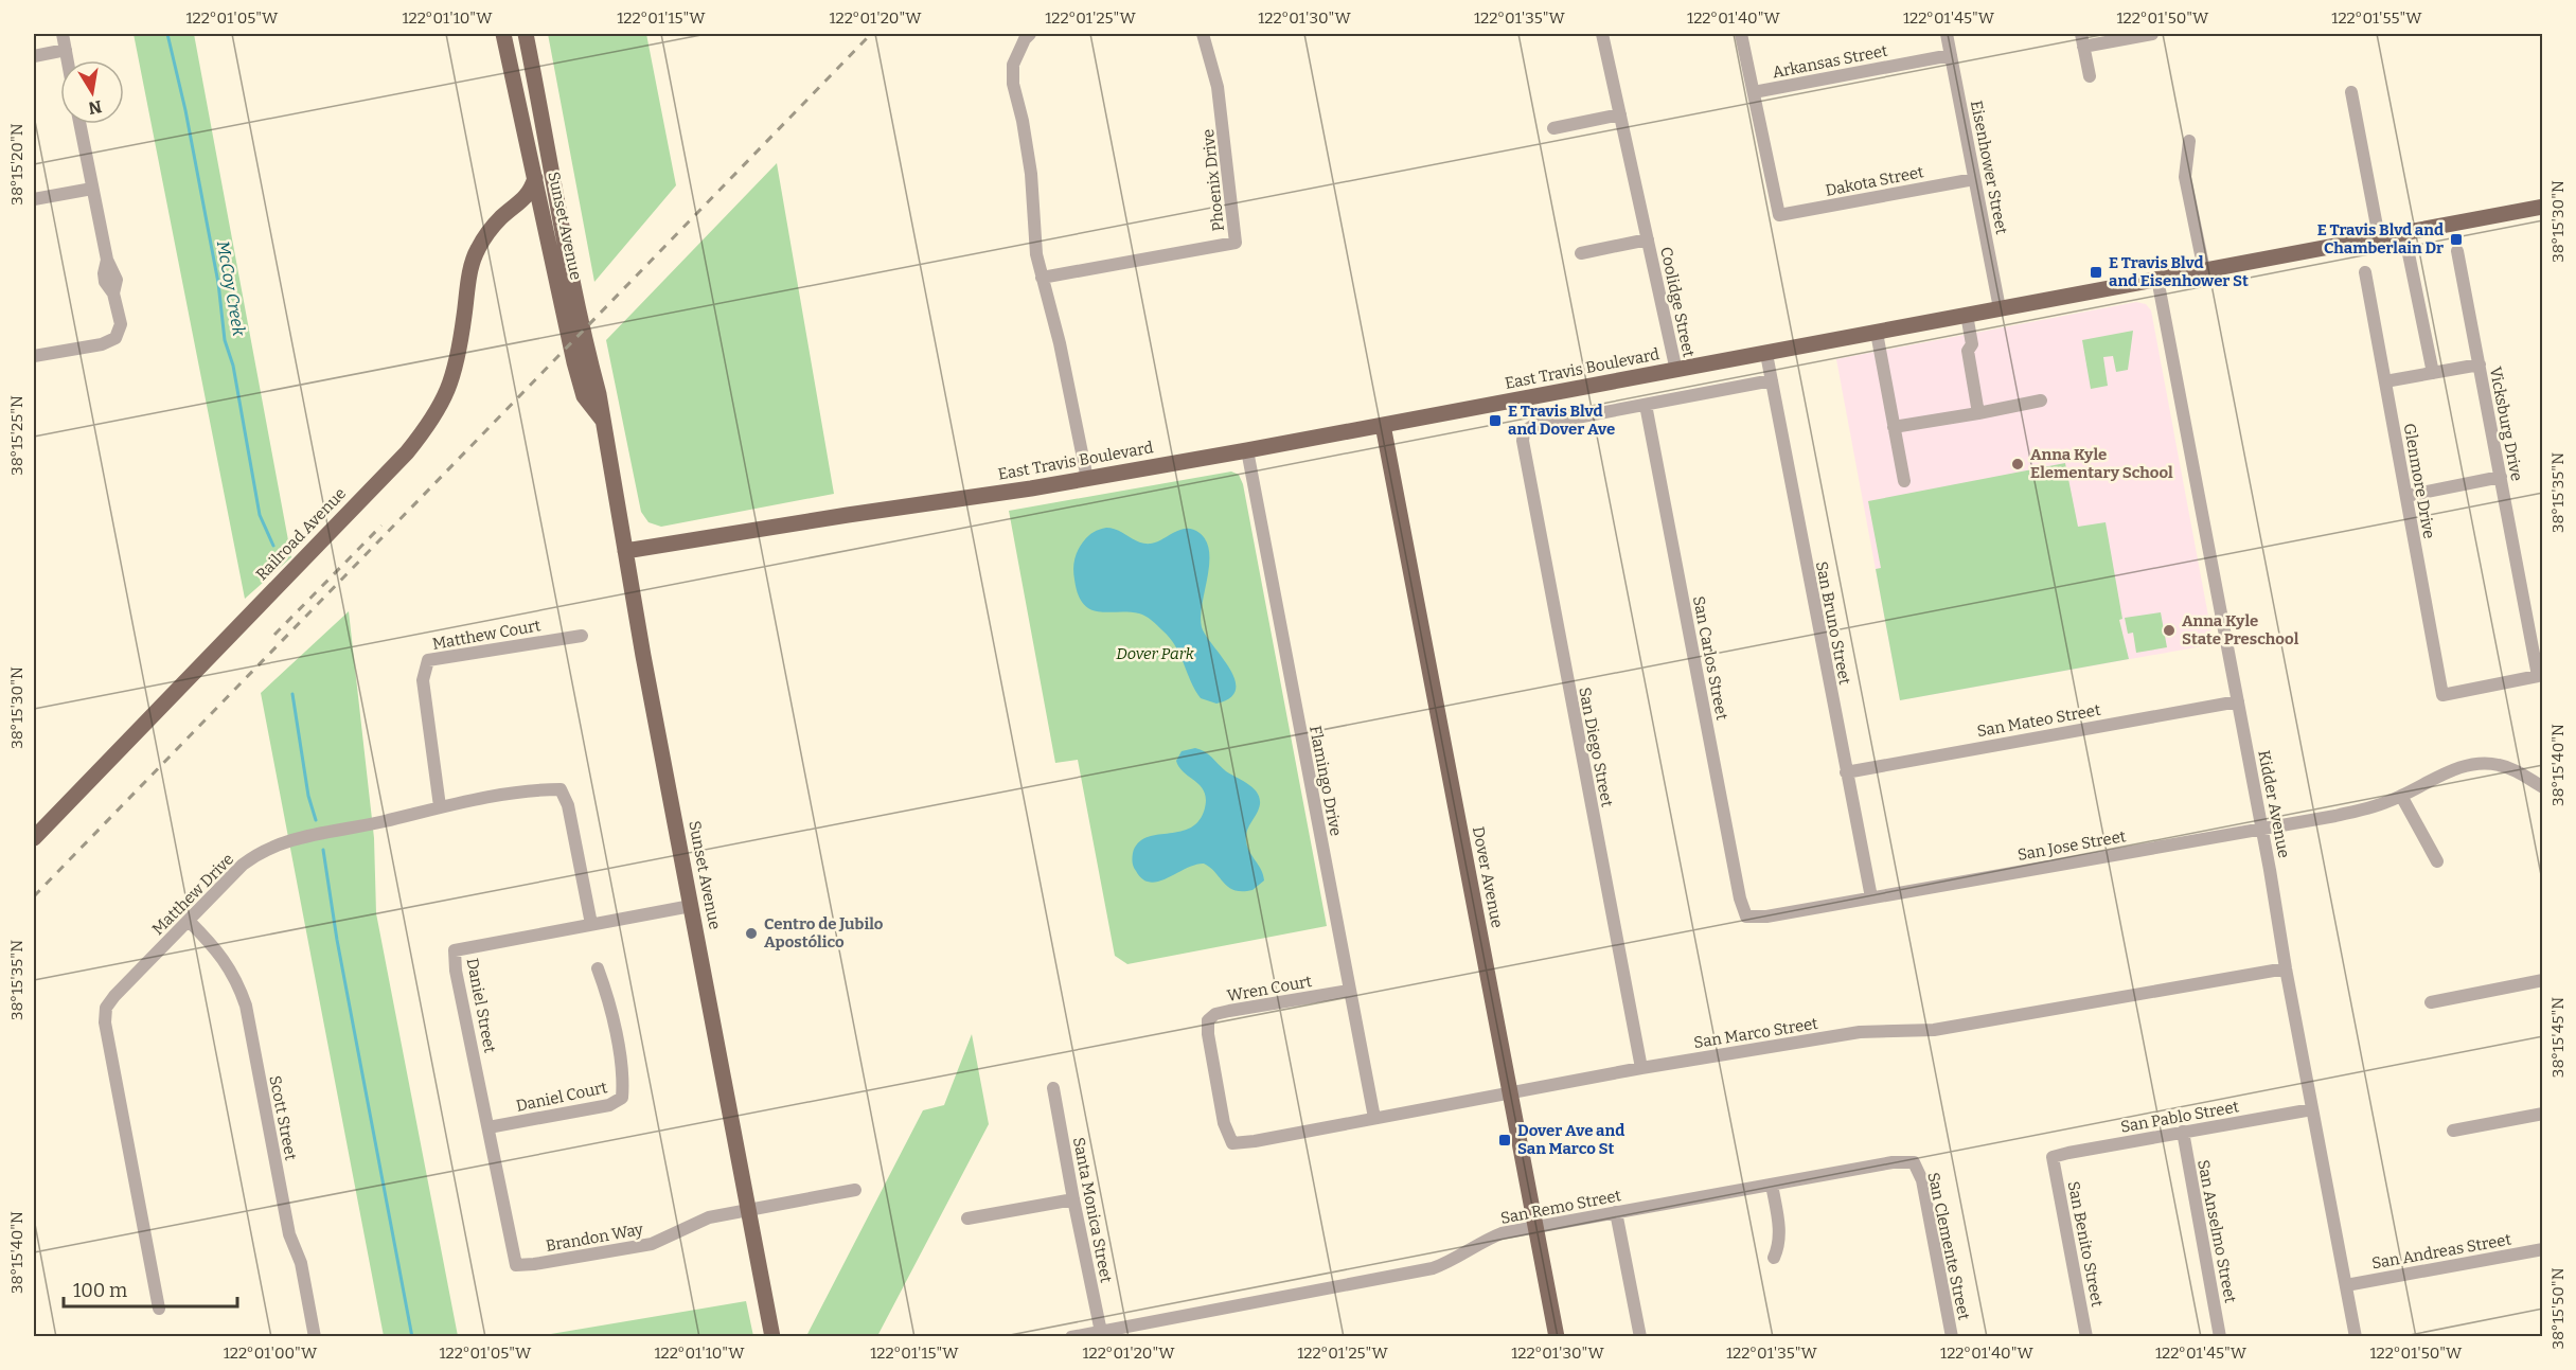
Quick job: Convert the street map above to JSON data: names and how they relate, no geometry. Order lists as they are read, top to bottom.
{
  "streets": {
    "main road": [
      "Sunset Avenue",
      "East Travis Boulevard",
      "Railroad Avenue",
      "Dover Avenue"
    ],
    "street": [
      "Arkansas Street",
      "Eisenhower Street",
      "Phoenix Drive",
      "Dakota Street",
      "Coolidge Street",
      "Vicksburg Drive",
      "Glenmore Drive",
      "San Bruno Street",
      "Matthew Court",
      "San Carlos Street",
      "San Mateo Street",
      "San Diego Street",
      "Flamingo Drive",
      "Kidder Avenue",
      "San Jose Street",
      "Matthew Drive",
      "Wren Court",
      "Daniel Street",
      "San Marco Street",
      "Daniel Court",
      "San Pablo Street",
      "Scott Street",
      "San Remo Street",
      "Santa Monica Street",
      "San Anselmo Street",
      "Brandon Way",
      "San Benito Street",
      "San Clemente Street",
      "San Andreas Street"
    ]
  },
  "crossings": [
    ["Arkansas Street", "Eisenhower Street"],
    ["Arkansas Street", "Dakota Street"],
    ["Eisenhower Street", "Dakota Street"],
    ["Eisenhower Street", "East Travis Boulevard"],
    ["Sunset Avenue", "East Travis Boulevard"],
    ["Sunset Avenue", "Railroad Avenue"],
    ["Sunset Avenue", "Daniel Street"],
    ["Sunset Avenue", "Brandon Way"],
    ["Coolidge Street", "East Travis Boulevard"],
    ["East Travis Boulevard", "San Bruno Street"],
    ["East Travis Boulevard", "Flamingo Drive"],
    ["East Travis Boulevard", "Kidder Avenue"],
    ["East Travis Boulevard", "Dover Avenue"],
    ["Vicksburg Drive", "Glenmore Drive"],
    ["San Bruno Street", "San Mateo Street"],
    ["San Bruno Street", "San Jose Street"],
    ["Matthew Court", "Matthew Drive"],
    ["San Carlos Street", "San Diego Street"],
    ["San Carlos Street", "San Jose Street"],
    ["San Mateo Street", "Kidder Avenue"],
    ["San Diego Street", "San Marco Street"],
    ["Flamingo Drive", "Wren Court"],
    ["Flamingo Drive", "San Marco Street"],
    ["Kidder Avenue", "San Jose Street"],
    ["Kidder Avenue", "San Marco Street"],
    ["Kidder Avenue", "San Pablo Street"],
    ["Kidder Avenue", "San Andreas Street"],
    ["Dover Avenue", "San Marco Street"],
    ["Dover Avenue", "San Remo Street"],
    ["Matthew Drive", "Daniel Street"],
    ["Matthew Drive", "Scott Street"],
    ["Wren Court", "San Marco Street"],
    ["Daniel Street", "Daniel Court"],
    ["Daniel Street", "Brandon Way"],
    ["San Pablo Street", "San Anselmo Street"],
    ["San Pablo Street", "San Benito Street"],
    ["San Remo Street", "Santa Monica Street"],
    ["San Remo Street", "San Clemente Street"]
  ],
  "water": ["McCoy Creek"],
  "parks": ["Dover Park"],
  "places": {
    "transit": [
      "E Travis Blvd and Chamberlain Dr",
      "E Travis Blvd and Eisenhower St",
      "E Travis Blvd and Dover Ave",
      "Dover Ave and San Marco St"
    ],
    "other": ["Anna Kyle Elementary School", "Anna Kyle State Preschool", "Centro de Jubilo Apostólico"]
  },
  "scale_bar": "100 m",
  "north": "bottom",
  "coordinates": [
    "122°01'05\"W",
    "122°01'10\"W",
    "122°01'15\"W",
    "122°01'20\"W",
    "122°01'25\"W",
    "122°01'30\"W",
    "122°01'35\"W",
    "122°01'40\"W",
    "122°01'45\"W",
    "122°01'50\"W",
    "122°01'55\"W",
    "38°15'20\"N",
    "38°15'30\"N",
    "38°15'25\"N",
    "38°15'35\"N",
    "38°15'40\"N",
    "38°15'45\"N",
    "38°15'50\"N",
    "122°01'00\"W"
  ]
}
